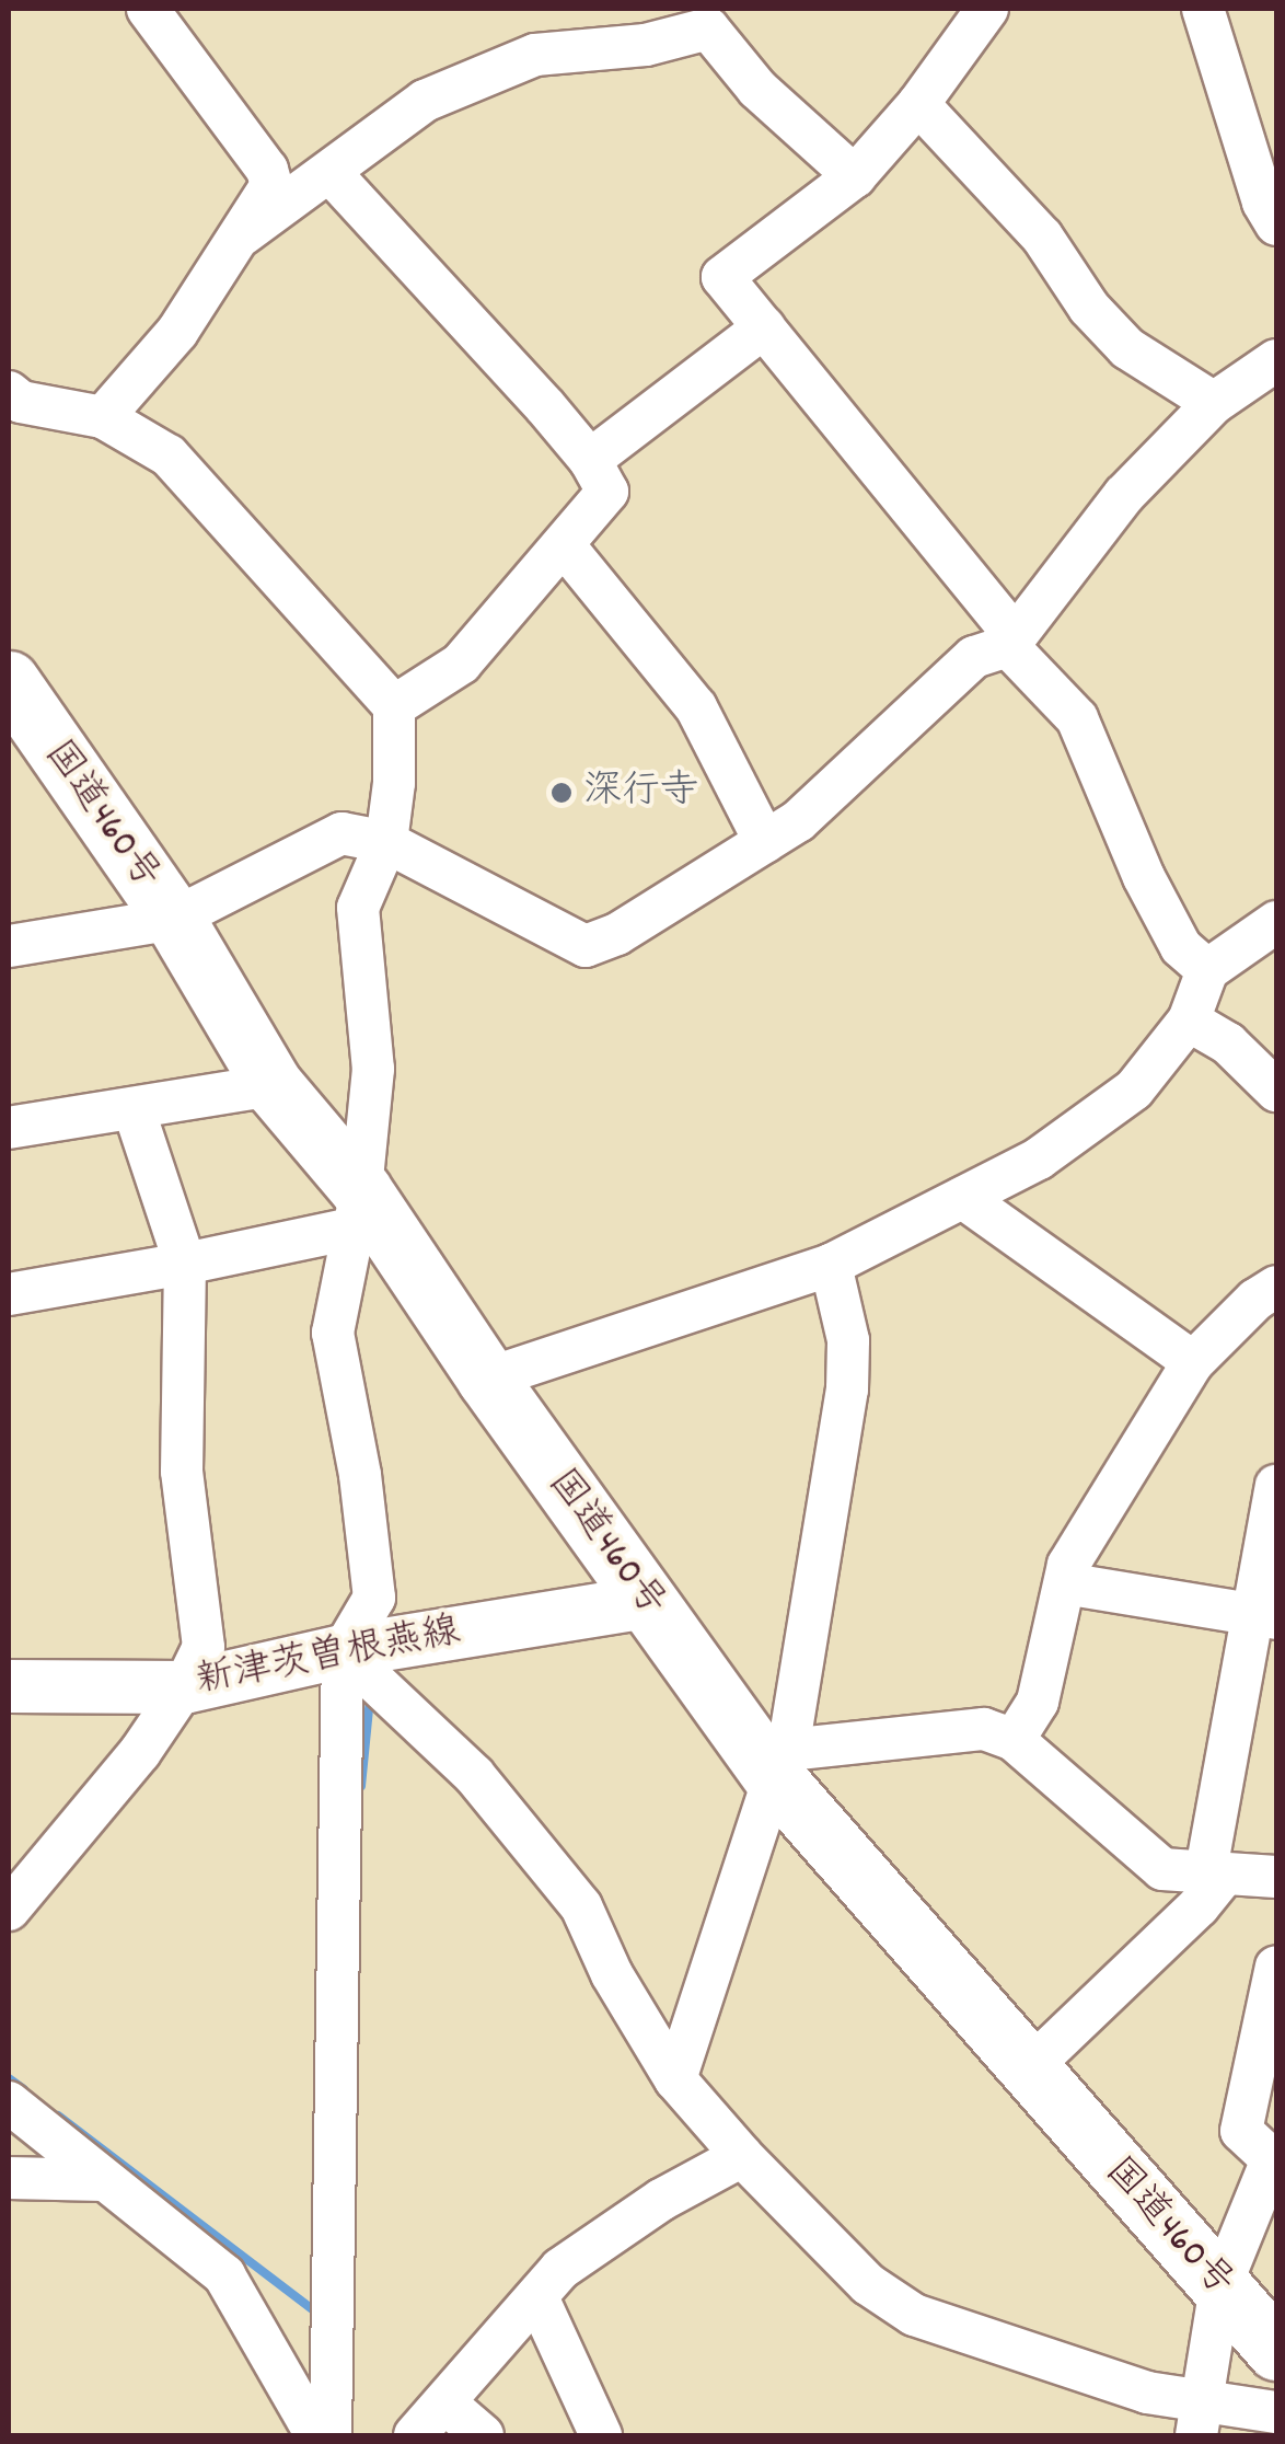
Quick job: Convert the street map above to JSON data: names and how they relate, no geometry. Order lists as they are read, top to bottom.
{
  "streets": {
    "highway": ["国道460号"],
    "main road": ["新津茨曽根燕線"]
  },
  "crossings": [
    ["国道460号", "新津茨曽根燕線"]
  ],
  "places": ["深行寺"]
}
